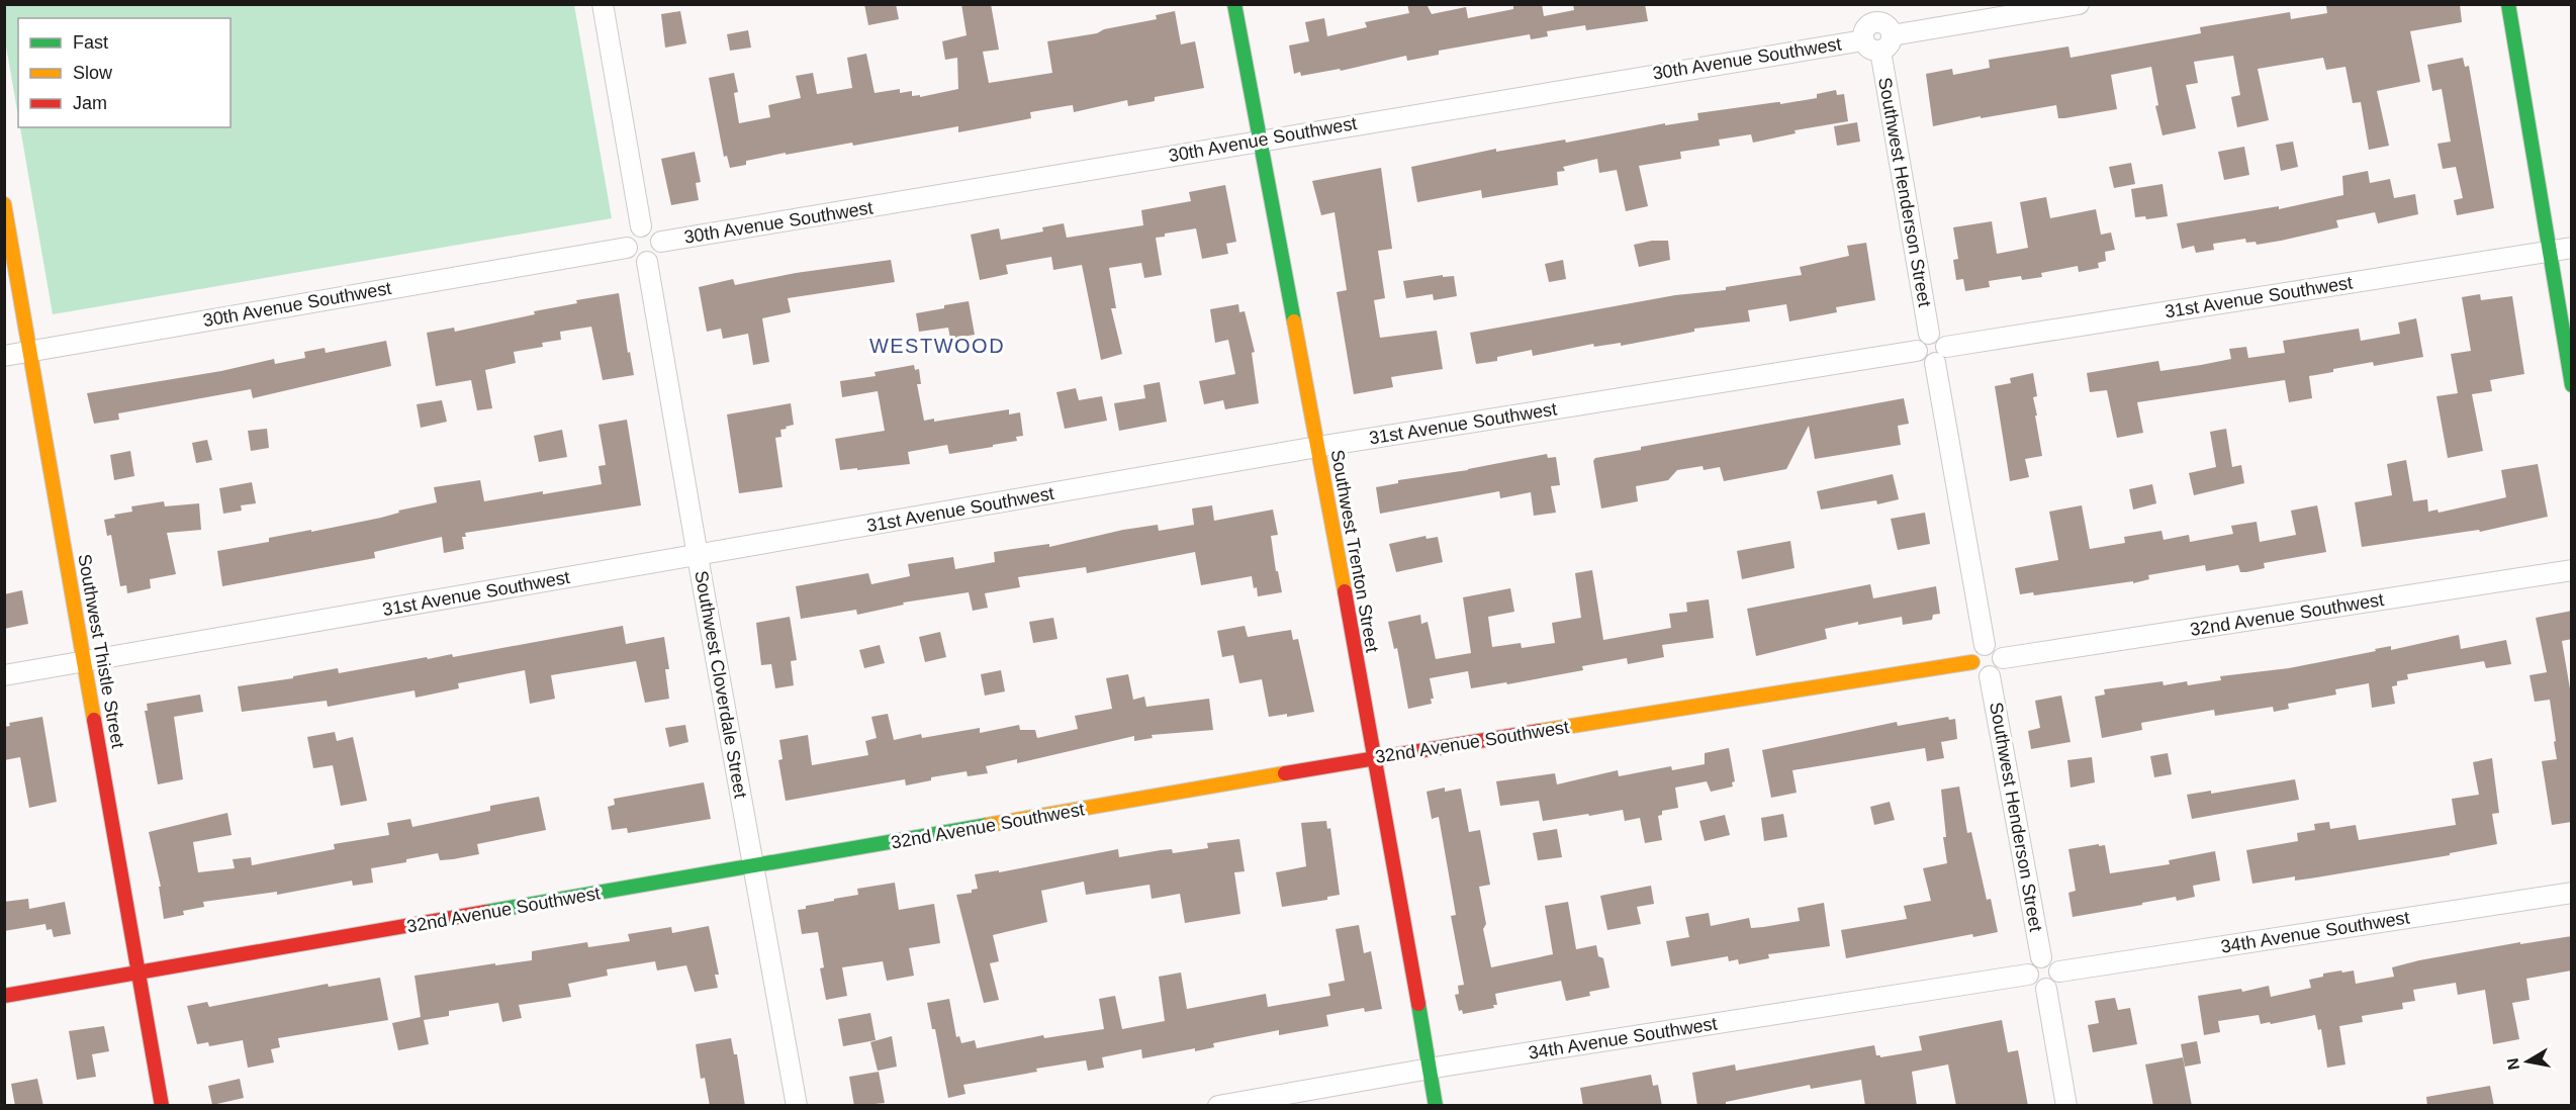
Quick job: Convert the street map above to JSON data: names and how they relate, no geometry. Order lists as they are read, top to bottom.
{
  "streets": {
    "street": [
      "30th Avenue Southwest",
      "Southwest Henderson Street",
      "31st Avenue Southwest",
      "Southwest Trenton Street",
      "32nd Avenue Southwest",
      "Southwest Thistle Street",
      "Southwest Cloverdale Street",
      "34th Avenue Southwest"
    ]
  },
  "crossings": [
    ["30th Avenue Southwest", "Southwest Trenton Street"],
    ["30th Avenue Southwest", "Southwest Thistle Street"],
    ["30th Avenue Southwest", "Southwest Cloverdale Street"],
    ["Southwest Henderson Street", "31st Avenue Southwest"],
    ["Southwest Henderson Street", "32nd Avenue Southwest"],
    ["Southwest Henderson Street", "34th Avenue Southwest"],
    ["31st Avenue Southwest", "Southwest Trenton Street"],
    ["31st Avenue Southwest", "Southwest Thistle Street"],
    ["31st Avenue Southwest", "Southwest Cloverdale Street"],
    ["Southwest Trenton Street", "32nd Avenue Southwest"],
    ["Southwest Trenton Street", "34th Avenue Southwest"],
    ["32nd Avenue Southwest", "Southwest Thistle Street"],
    ["32nd Avenue Southwest", "Southwest Cloverdale Street"]
  ],
  "districts": ["WESTWOOD"],
  "legend": ["Fast", "Slow", "Jam"],
  "north": "left"
}
